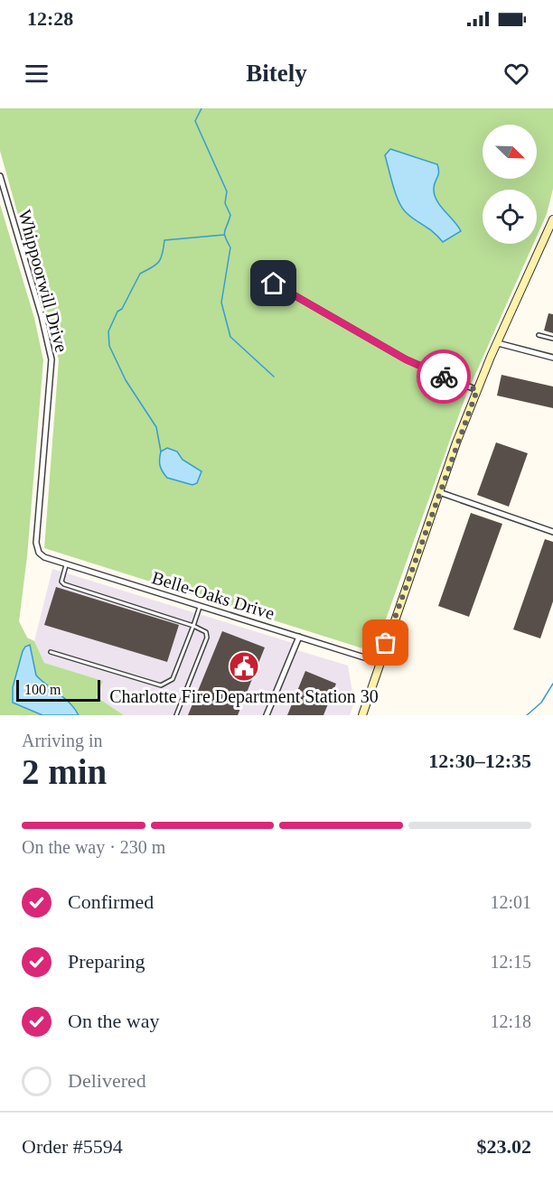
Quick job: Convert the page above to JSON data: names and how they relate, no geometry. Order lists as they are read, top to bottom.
{
  "streets": {
    "street": ["Whippoorwill Drive", "Belle-Oaks Drive"]
  },
  "crossings": [
    ["Whippoorwill Drive", "Belle-Oaks Drive"]
  ],
  "places": {
    "public building": ["Charlotte Fire Department Station 30"]
  },
  "scale_bar": "100 m",
  "north": "bottom right",
  "page": {
    "status": "12:28",
    "header": "Bitely",
    "scale": "100 m",
    "heading": ["2 min", "Arriving in", "12:30–12:35"],
    "panel": ["Order #5594", "$23.02"],
    "bar": "On the way · 230 m",
    "list": [
      ["Confirmed", "12:01"],
      ["Preparing", "12:15"],
      ["On the way", "12:18"],
      "Delivered"
    ]
  }
}
